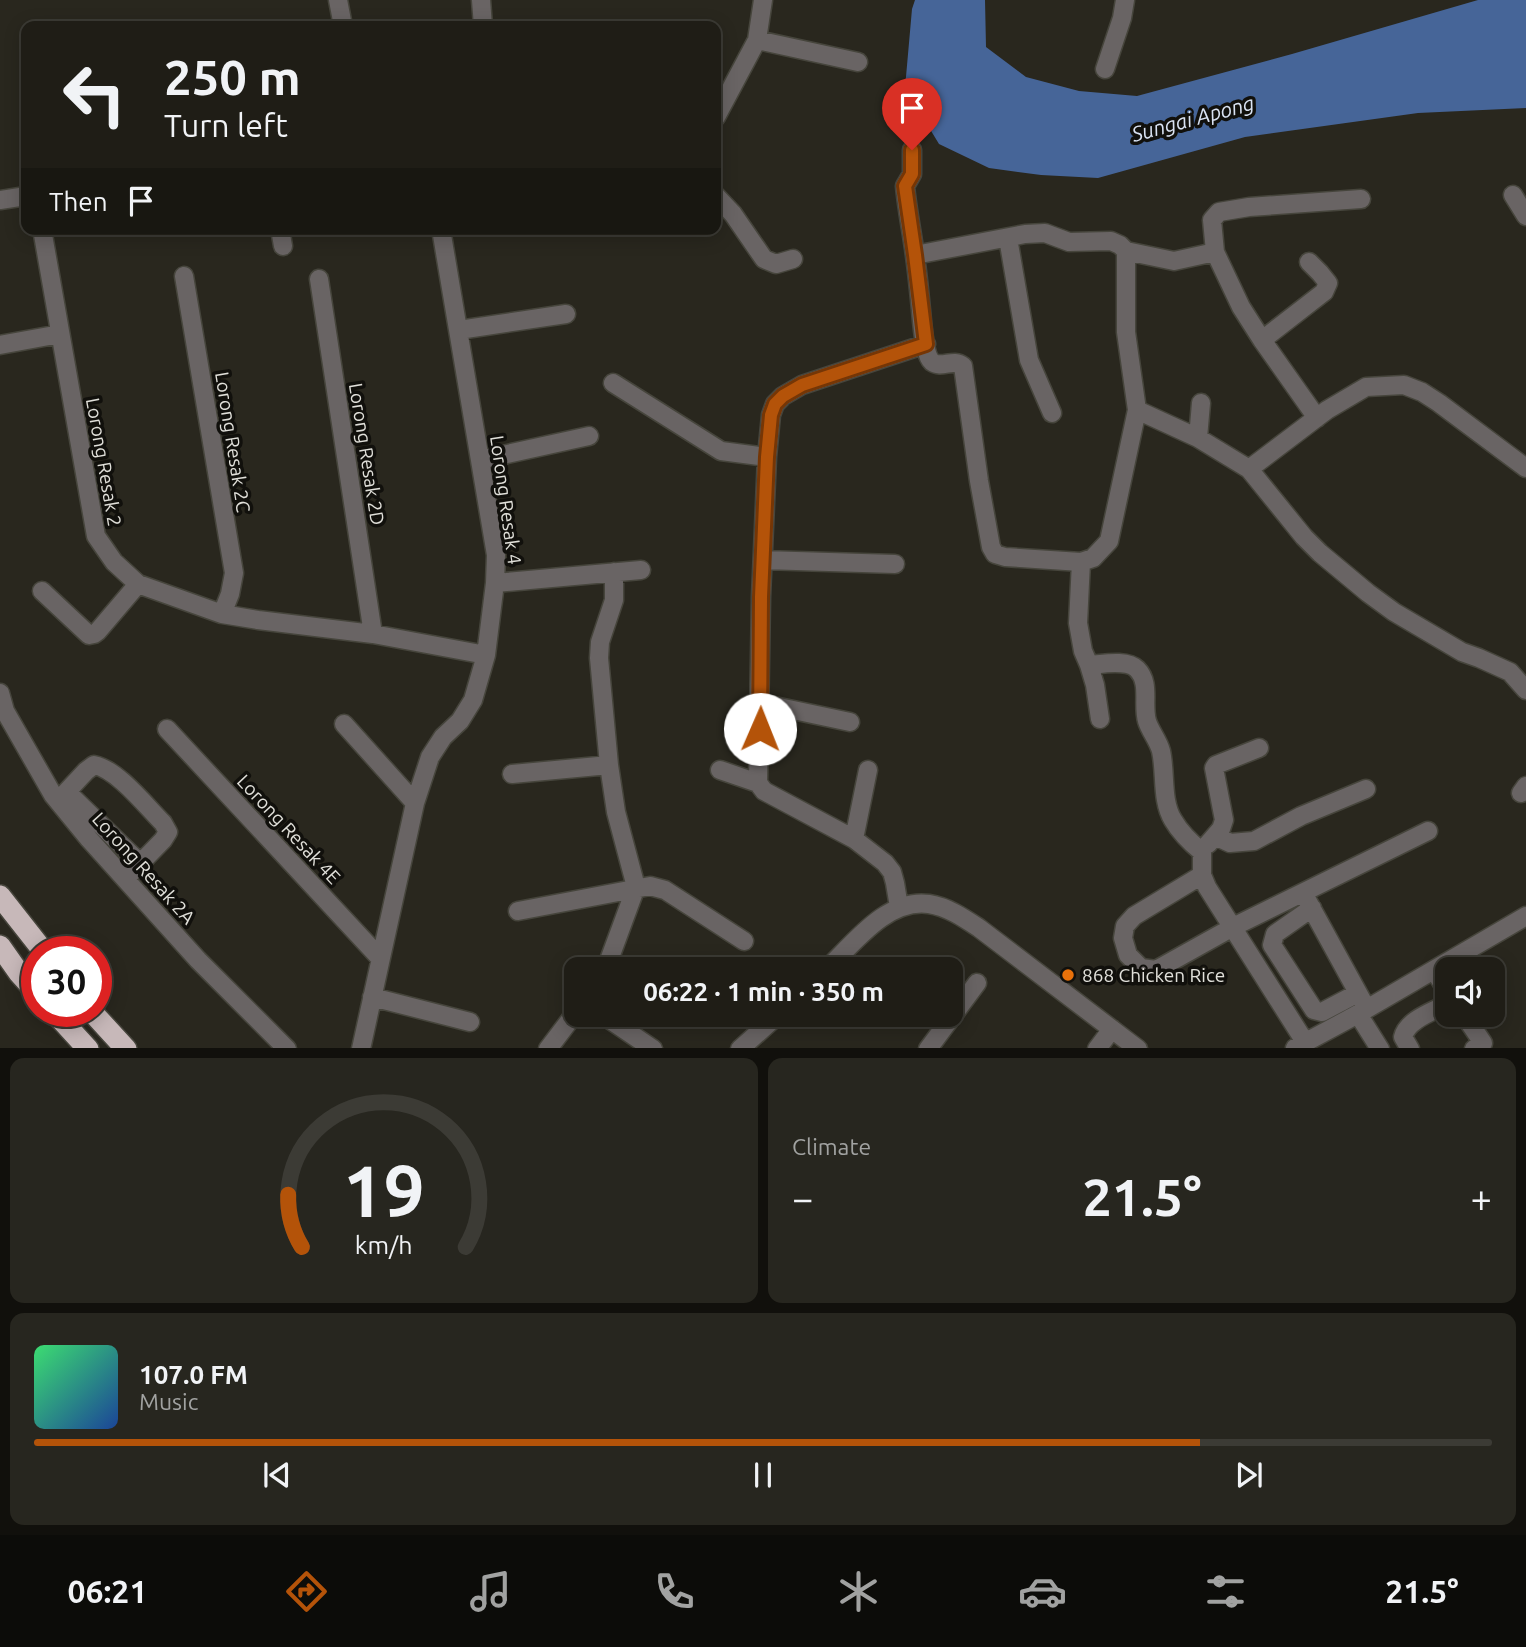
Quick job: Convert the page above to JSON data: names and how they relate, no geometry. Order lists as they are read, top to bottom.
{
  "streets": {
    "street": [
      "Lorong Resak 2C",
      "Lorong Resak 2D",
      "Lorong Resak 2",
      "Lorong Resak 4",
      "Lorong Resak 4E",
      "Lorong Resak 2A"
    ]
  },
  "crossings": [
    ["Lorong Resak 2C", "Lorong Resak 2"],
    ["Lorong Resak 2D", "Lorong Resak 2"],
    ["Lorong Resak 2", "Lorong Resak 4"],
    ["Lorong Resak 4", "Lorong Resak 4E"]
  ],
  "water": ["Sungai Apong"],
  "places": ["868 Chicken Rice"],
  "page": {
    "turn": ["250 m", "Turn left"],
    "then": "Then",
    "limit": "30",
    "trip": "06:22 · 1 min · 350 m",
    "tile": "Climate",
    "heat": ["−", "21.5°", "+"],
    "song": ["107.0 FM", "Music"],
    "tabs": ["06:21", "21.5°"],
    "gauge": ["19", "km/h"]
  }
}
